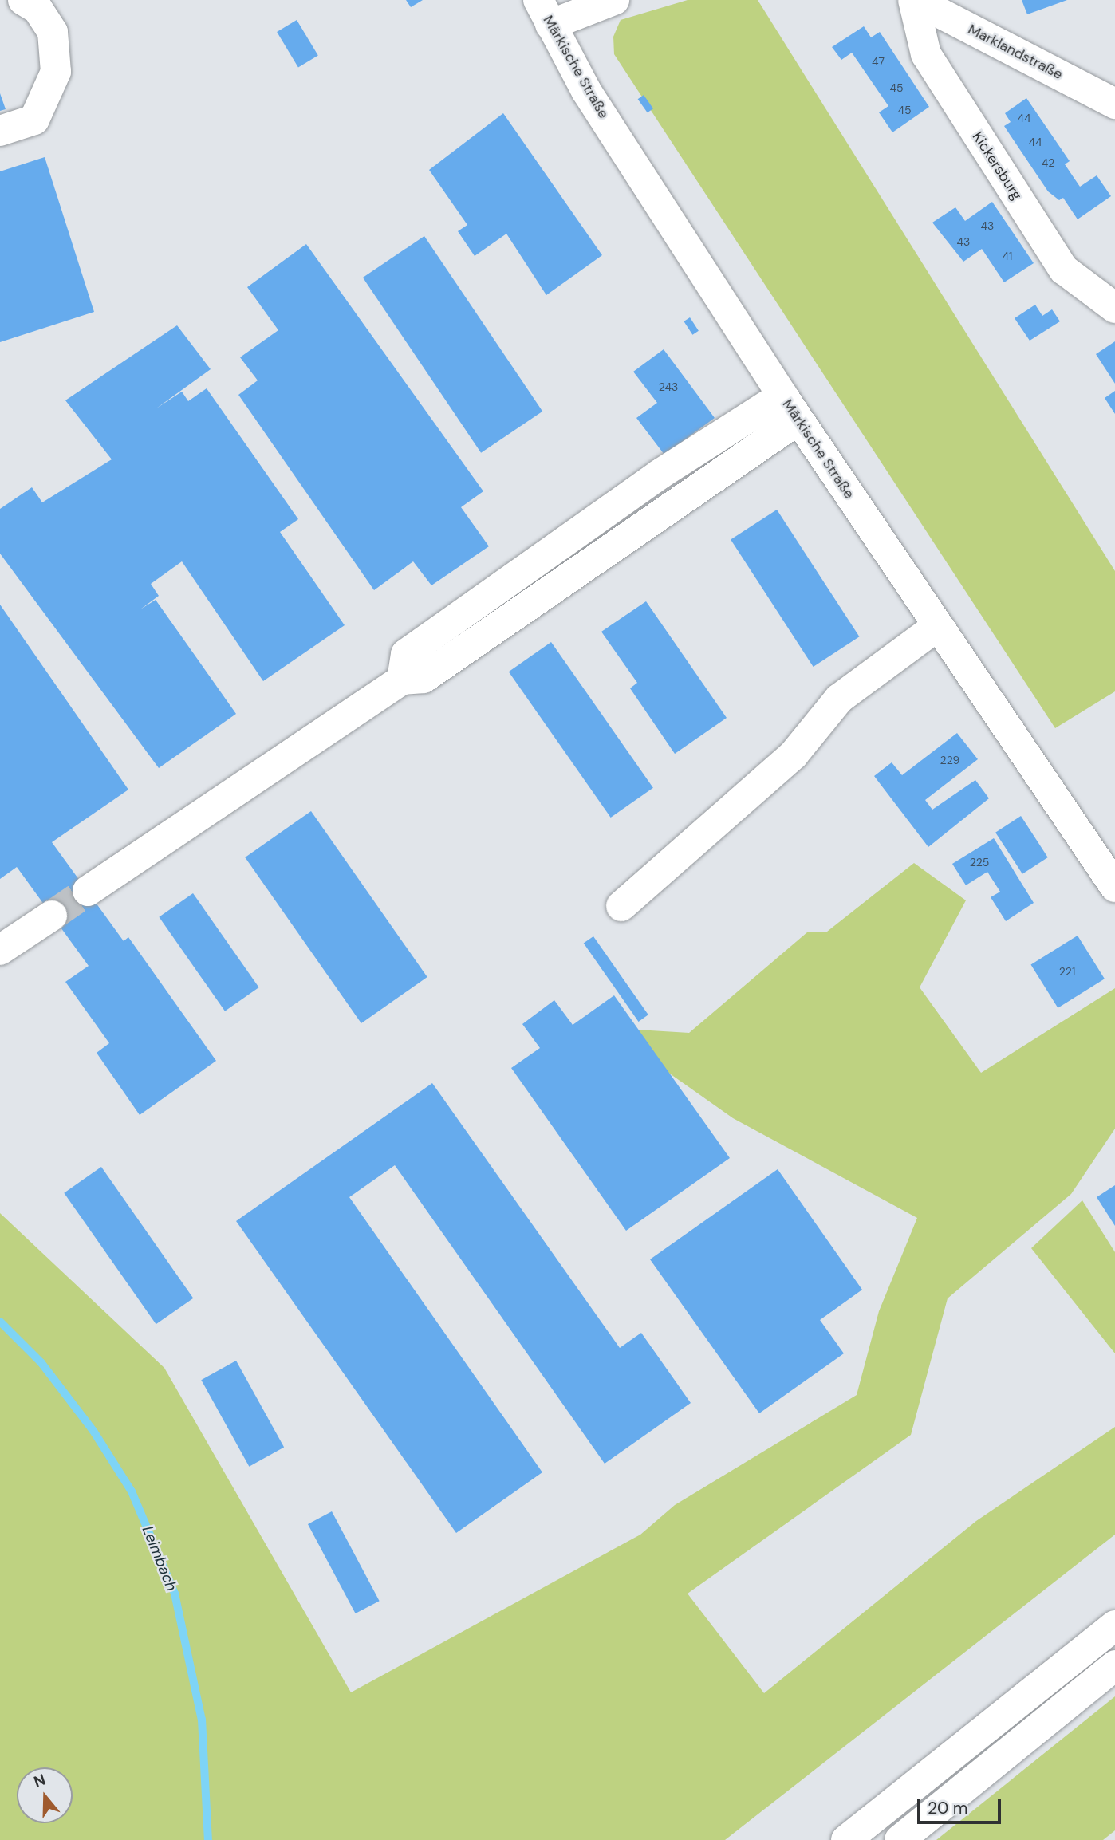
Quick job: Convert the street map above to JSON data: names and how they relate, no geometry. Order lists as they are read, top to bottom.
{
  "streets": {
    "main road": ["Marklandstraße", "Märkische Straße", "Kickersburg"]
  },
  "crossings": [
    ["Marklandstraße", "Kickersburg"]
  ],
  "water": ["Leimbach"],
  "house_numbers": [
    "47",
    "45",
    "45",
    "44",
    "44",
    "42",
    "43",
    "43",
    "41",
    "243",
    "229",
    "225",
    "221"
  ],
  "scale_bar": "20 m",
  "north": "top"
}
